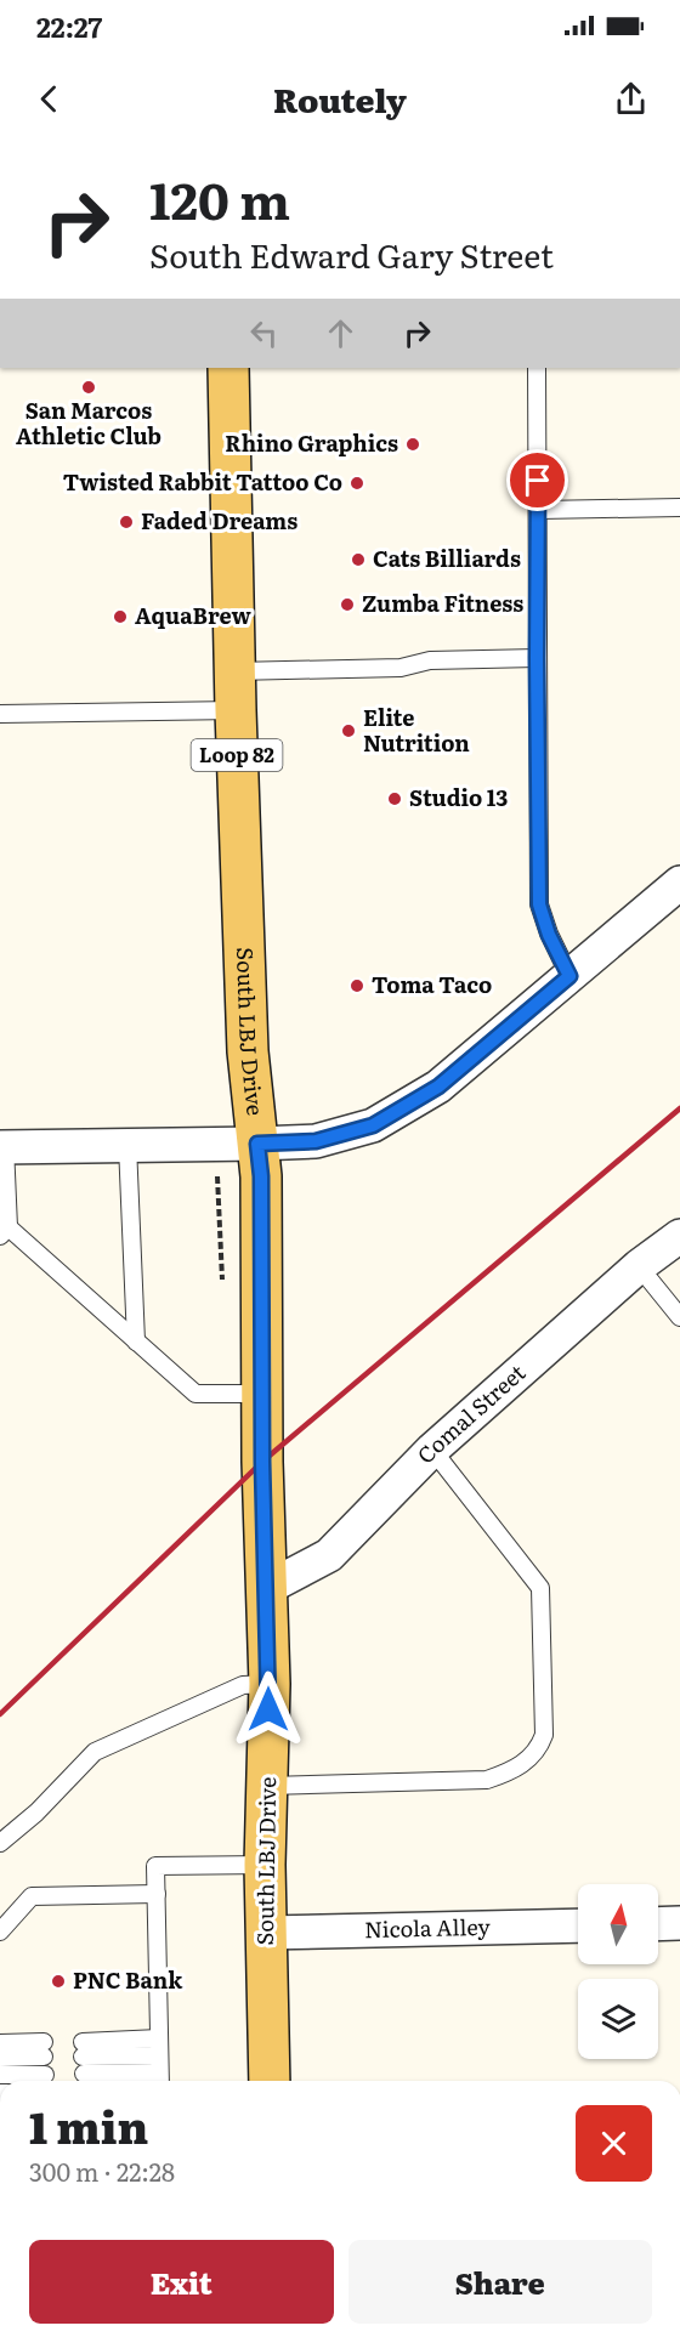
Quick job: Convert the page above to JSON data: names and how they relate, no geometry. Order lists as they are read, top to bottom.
{
  "streets": {
    "main road": ["Loop 82", "South LBJ Drive"],
    "street": ["Comal Street", "Nicola Alley"]
  },
  "crossings": [
    ["South LBJ Drive", "Comal Street"],
    ["South LBJ Drive", "Nicola Alley"]
  ],
  "places": [
    "San Marcos Athletic Club",
    "Rhino Graphics",
    "Twisted Rabbit Tattoo Co",
    "Faded Dreams",
    "Cats Billiards",
    "Zumba Fitness",
    "AquaBrew",
    "Elite Nutrition",
    "Studio 13",
    "Toma Taco",
    "PNC Bank"
  ],
  "north": "top",
  "page": {
    "status": "22:27",
    "header": "Routely",
    "turn": ["120 m", "South Edward Gary Street"],
    "heading": ["1 min", "300 m · 22:28"],
    "buttons": ["Exit", "Share"]
  }
}
